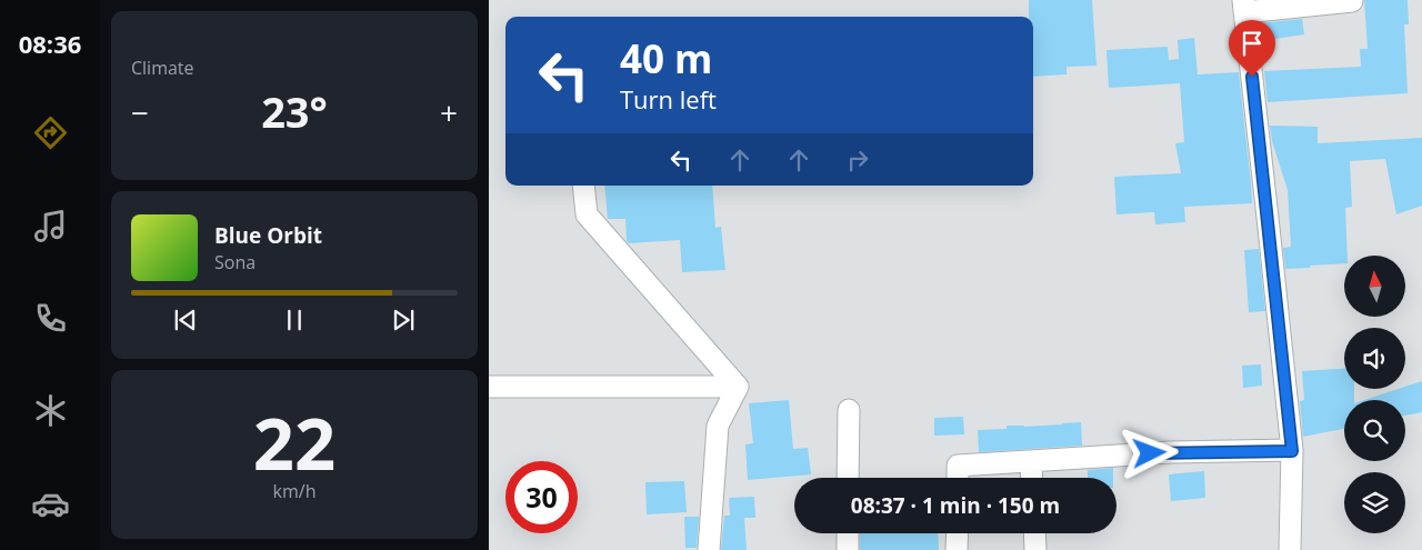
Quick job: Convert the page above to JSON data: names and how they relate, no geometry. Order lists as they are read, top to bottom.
{
  "north": "top",
  "page": {
    "tabs": "08:36",
    "tile": [
      "Climate",
      ["22", "km/h"]
    ],
    "turn": ["40 m", "Turn left"],
    "heat": ["−", "23°", "+"],
    "song": ["Blue Orbit", "Sona"],
    "limit": "30",
    "trip": "08:37 · 1 min · 150 m"
  }
}
